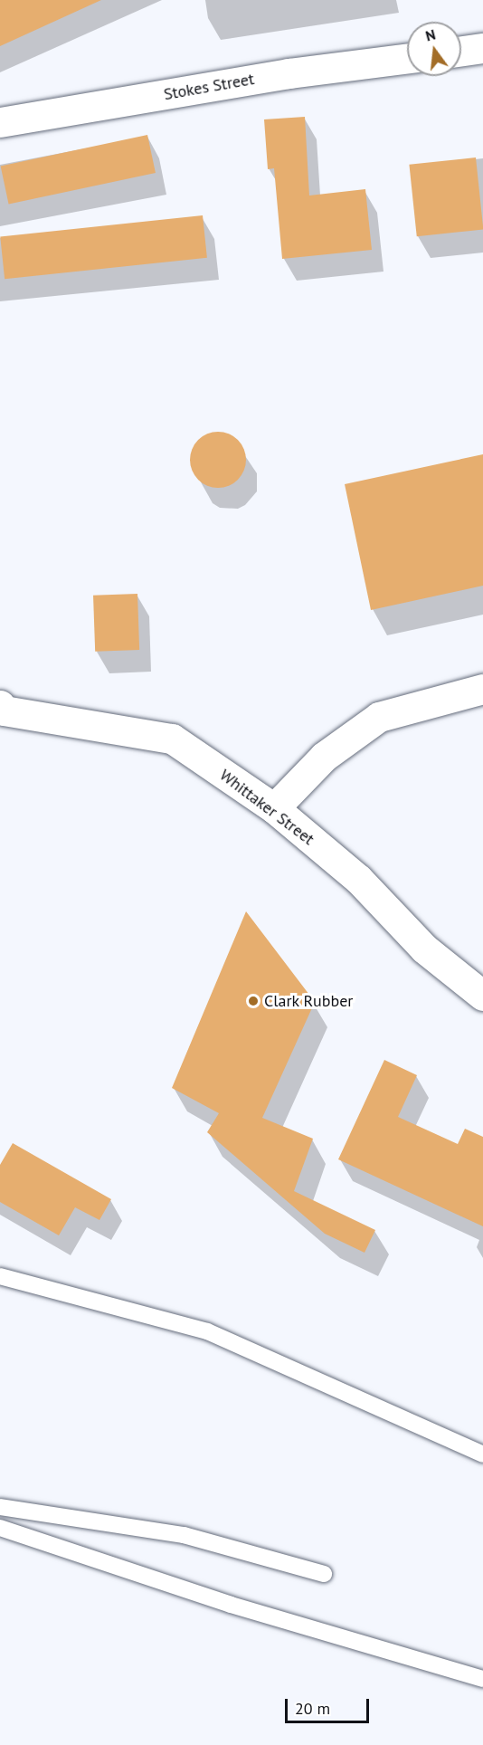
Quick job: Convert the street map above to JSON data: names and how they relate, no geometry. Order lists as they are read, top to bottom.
{
  "streets": {
    "street": ["Stokes Street", "Whittaker Street"]
  },
  "places": ["Clark Rubber"],
  "scale_bar": "20 m",
  "north": "top"
}
